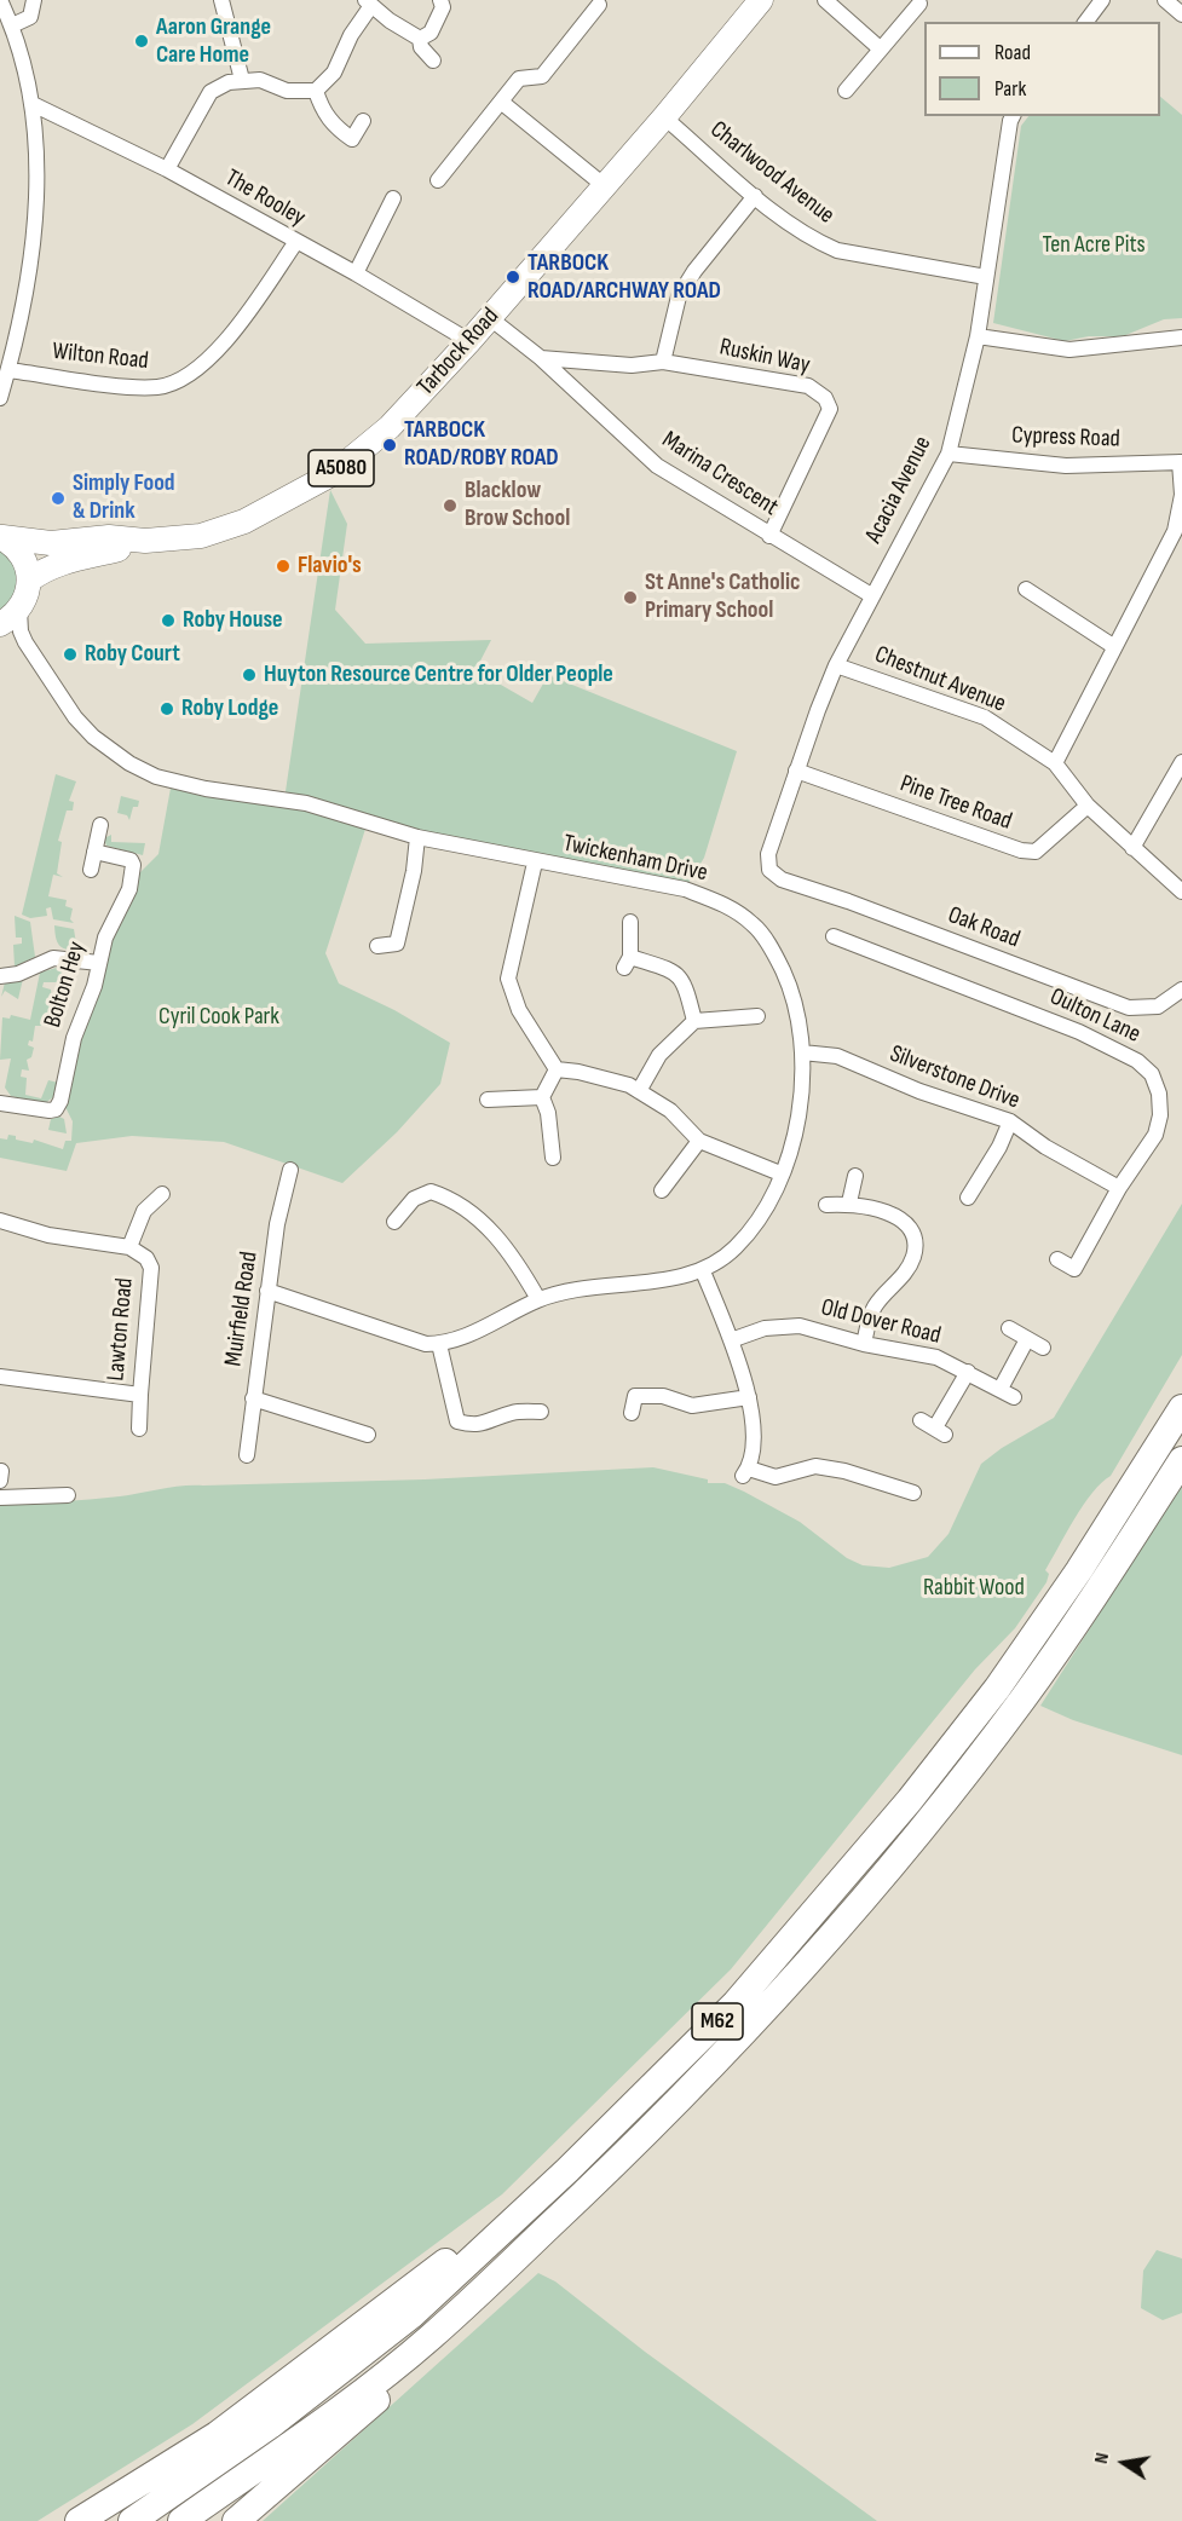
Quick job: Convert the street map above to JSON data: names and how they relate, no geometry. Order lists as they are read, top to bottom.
{
  "streets": {
    "highway": ["M62"],
    "main road": ["Tarbock Road", "A5080"],
    "street": [
      "Charlwood Avenue",
      "The Rooley",
      "Wilton Road",
      "Ruskin Way",
      "Cypress Road",
      "Marina Crescent",
      "Acacia Avenue",
      "Chestnut Avenue",
      "Pine Tree Road",
      "Twickenham Drive",
      "Oak Road",
      "Bolton Hey",
      "Oulton Lane",
      "Silverstone Drive",
      "Muirfield Road",
      "Old Dover Road",
      "Lawton Road"
    ]
  },
  "crossings": [
    ["Charlwood Avenue", "Tarbock Road"],
    ["Charlwood Avenue", "Acacia Avenue"],
    ["The Rooley", "Tarbock Road"],
    ["The Rooley", "Wilton Road"],
    ["Tarbock Road", "A5080"],
    ["Tarbock Road", "Marina Crescent"],
    ["Ruskin Way", "Marina Crescent"],
    ["Cypress Road", "Acacia Avenue"],
    ["Marina Crescent", "Acacia Avenue"],
    ["Acacia Avenue", "Chestnut Avenue"],
    ["Acacia Avenue", "Pine Tree Road"],
    ["Acacia Avenue", "Oak Road"],
    ["Chestnut Avenue", "Pine Tree Road"],
    ["Twickenham Drive", "Silverstone Drive"],
    ["Twickenham Drive", "Muirfield Road"],
    ["Oulton Lane", "Silverstone Drive"]
  ],
  "parks": ["Ten Acre Pits", "Cyril Cook Park", "Rabbit Wood"],
  "places": [
    "Aaron Grange Care Home",
    "TARBOCK ROAD/ARCHWAY ROAD",
    "TARBOCK ROAD/ROBY ROAD",
    "Simply Food & Drink",
    "Blacklow Brow School",
    "Flavio's",
    "St Anne's Catholic Primary School",
    "Roby House",
    "Roby Court",
    "Huyton Resource Centre for Older People",
    "Roby Lodge"
  ],
  "legend": ["Road", "Park"],
  "north": "left"
}
